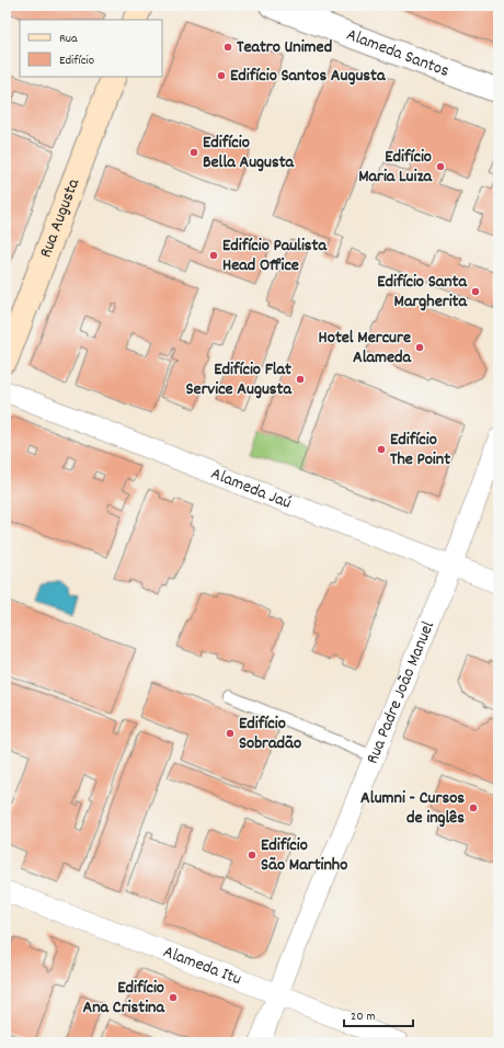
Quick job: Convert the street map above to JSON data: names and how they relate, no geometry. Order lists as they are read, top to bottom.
{
  "streets": {
    "main road": ["Rua Augusta"],
    "street": [
      "Alameda Santos",
      "Alameda Jaú",
      "Rua Padre João Manuel",
      "Alameda Itu"
    ]
  },
  "crossings": [
    ["Alameda Jaú", "Rua Padre João Manuel"],
    ["Rua Padre João Manuel", "Alameda Itu"]
  ],
  "places": [
    "Teatro Unimed",
    "Edifício Santos Augusta",
    "Edifício Bella Augusta",
    "Edifício Maria Luiza",
    "Edifício Paulista Head Office",
    "Edifício Santa Margherita",
    "Hotel Mercure Alameda",
    "Edifício Flat Service Augusta",
    "Edifício The Point",
    "Edifício Sobradão",
    "Alumni - Cursos de inglês",
    "Edifício São Martinho",
    "Edifício Ana Cristina"
  ],
  "legend": ["Rua", "Edifício"],
  "scale_bar": "20 m"
}
